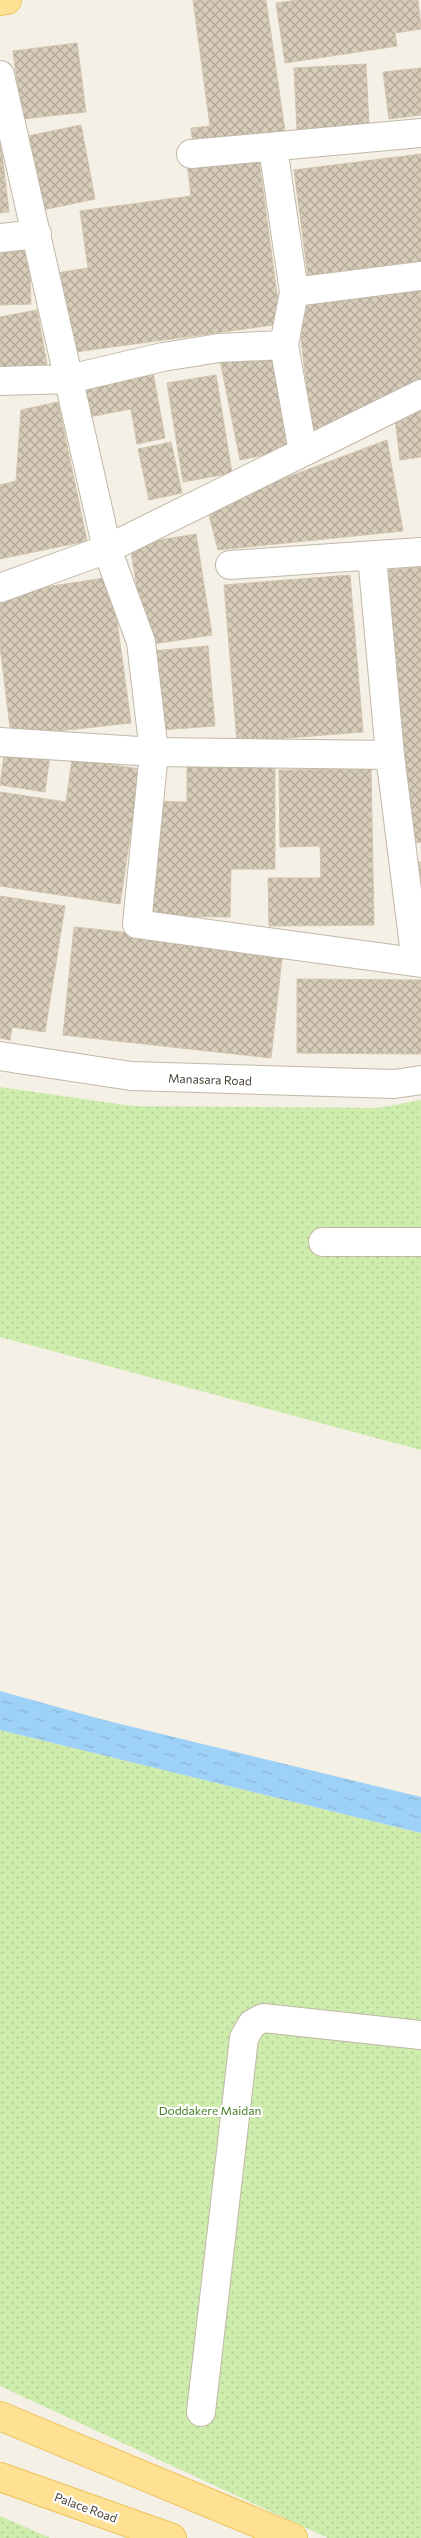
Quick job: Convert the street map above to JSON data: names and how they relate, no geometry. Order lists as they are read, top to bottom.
{
  "streets": {
    "main road": ["Palace Road"],
    "street": ["Manasara Road"]
  },
  "parks": ["Doddakere Maidan"]
}
